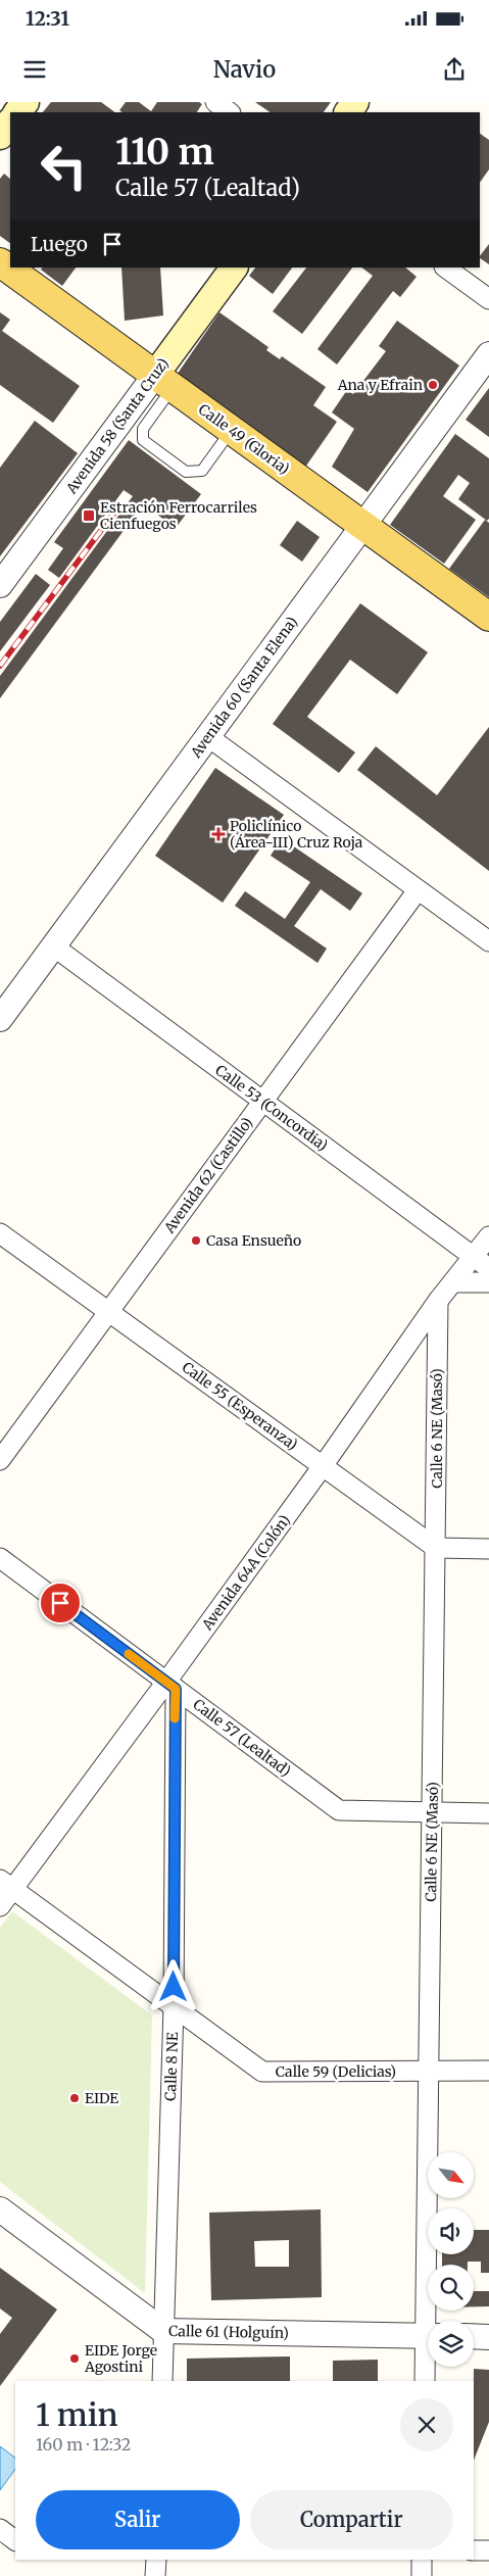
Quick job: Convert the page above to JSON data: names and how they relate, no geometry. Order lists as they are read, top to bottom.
{
  "streets": {
    "main road": ["Avenida 58 (Santa Cruz)", "Calle 49 (Gloria)"],
    "street": [
      "Avenida 60 (Santa Elena)",
      "Calle 53 (Concordia)",
      "Avenida 62 (Castillo)",
      "Calle 55 (Esperanza)",
      "Calle 6 NE (Masó)",
      "Avenida 64A (Colón)",
      "Calle 57 (Lealtad)",
      "Calle 8 NE",
      "Calle 59 (Delicias)",
      "Calle 61 (Holguín)"
    ]
  },
  "crossings": [
    ["Avenida 58 (Santa Cruz)", "Calle 49 (Gloria)"],
    ["Calle 49 (Gloria)", "Avenida 60 (Santa Elena)"],
    ["Avenida 60 (Santa Elena)", "Calle 53 (Concordia)"],
    ["Calle 53 (Concordia)", "Avenida 62 (Castillo)"],
    ["Calle 53 (Concordia)", "Avenida 64A (Colón)"],
    ["Avenida 62 (Castillo)", "Calle 55 (Esperanza)"],
    ["Calle 55 (Esperanza)", "Calle 6 NE (Masó)"],
    ["Calle 55 (Esperanza)", "Avenida 64A (Colón)"],
    ["Calle 6 NE (Masó)", "Avenida 64A (Colón)"],
    ["Calle 6 NE (Masó)", "Calle 57 (Lealtad)"],
    ["Calle 6 NE (Masó)", "Calle 59 (Delicias)"],
    ["Avenida 64A (Colón)", "Calle 57 (Lealtad)"],
    ["Avenida 64A (Colón)", "Calle 8 NE"],
    ["Avenida 64A (Colón)", "Calle 59 (Delicias)"],
    ["Calle 57 (Lealtad)", "Calle 8 NE"],
    ["Calle 8 NE", "Calle 59 (Delicias)"],
    ["Calle 8 NE", "Calle 61 (Holguín)"]
  ],
  "places": {
    "other": [
      "Ana y Efrain",
      "Casa Ensueño",
      "EIDE",
      "EIDE Jorge Agostini"
    ],
    "transit": ["Estración Ferrocarriles Cienfuegos"],
    "health": ["Policlínico (Área-III) Cruz Roja"]
  },
  "north": "bottom right",
  "page": {
    "status": "12:31",
    "header": "Navio",
    "turn": ["110 m", "Calle 57 (Lealtad)"],
    "then": "Luego",
    "heading": ["1 min", "160 m · 12:32"],
    "buttons": ["Salir", "Compartir"]
  }
}
